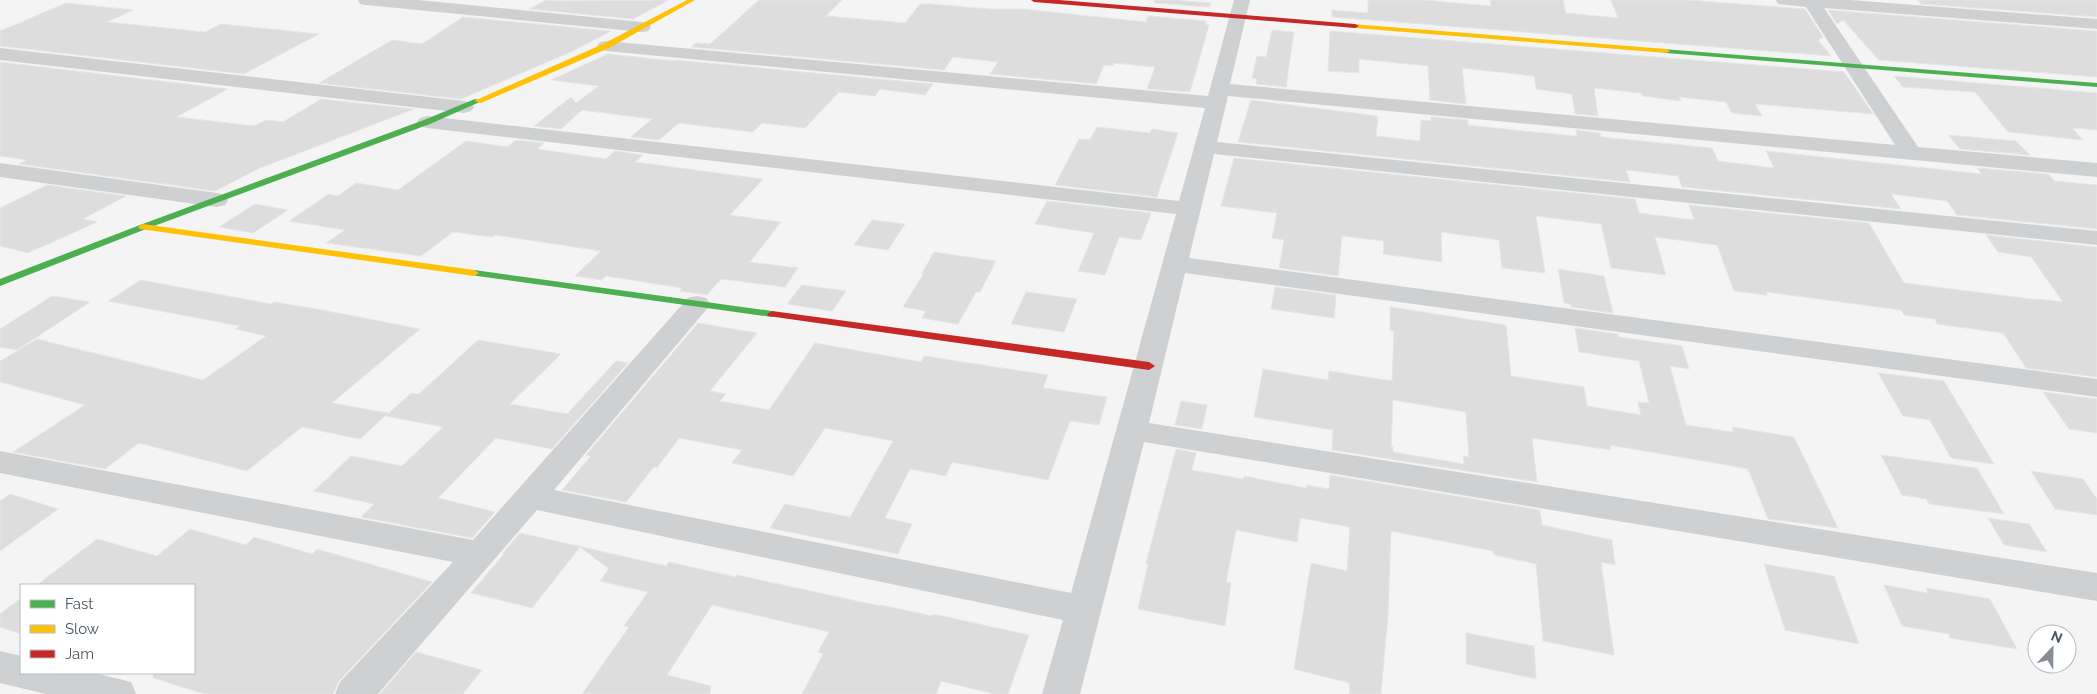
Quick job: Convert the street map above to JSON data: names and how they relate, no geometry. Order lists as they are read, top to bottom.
{
  "legend": ["Fast", "Slow", "Jam"],
  "north": "top"
}
